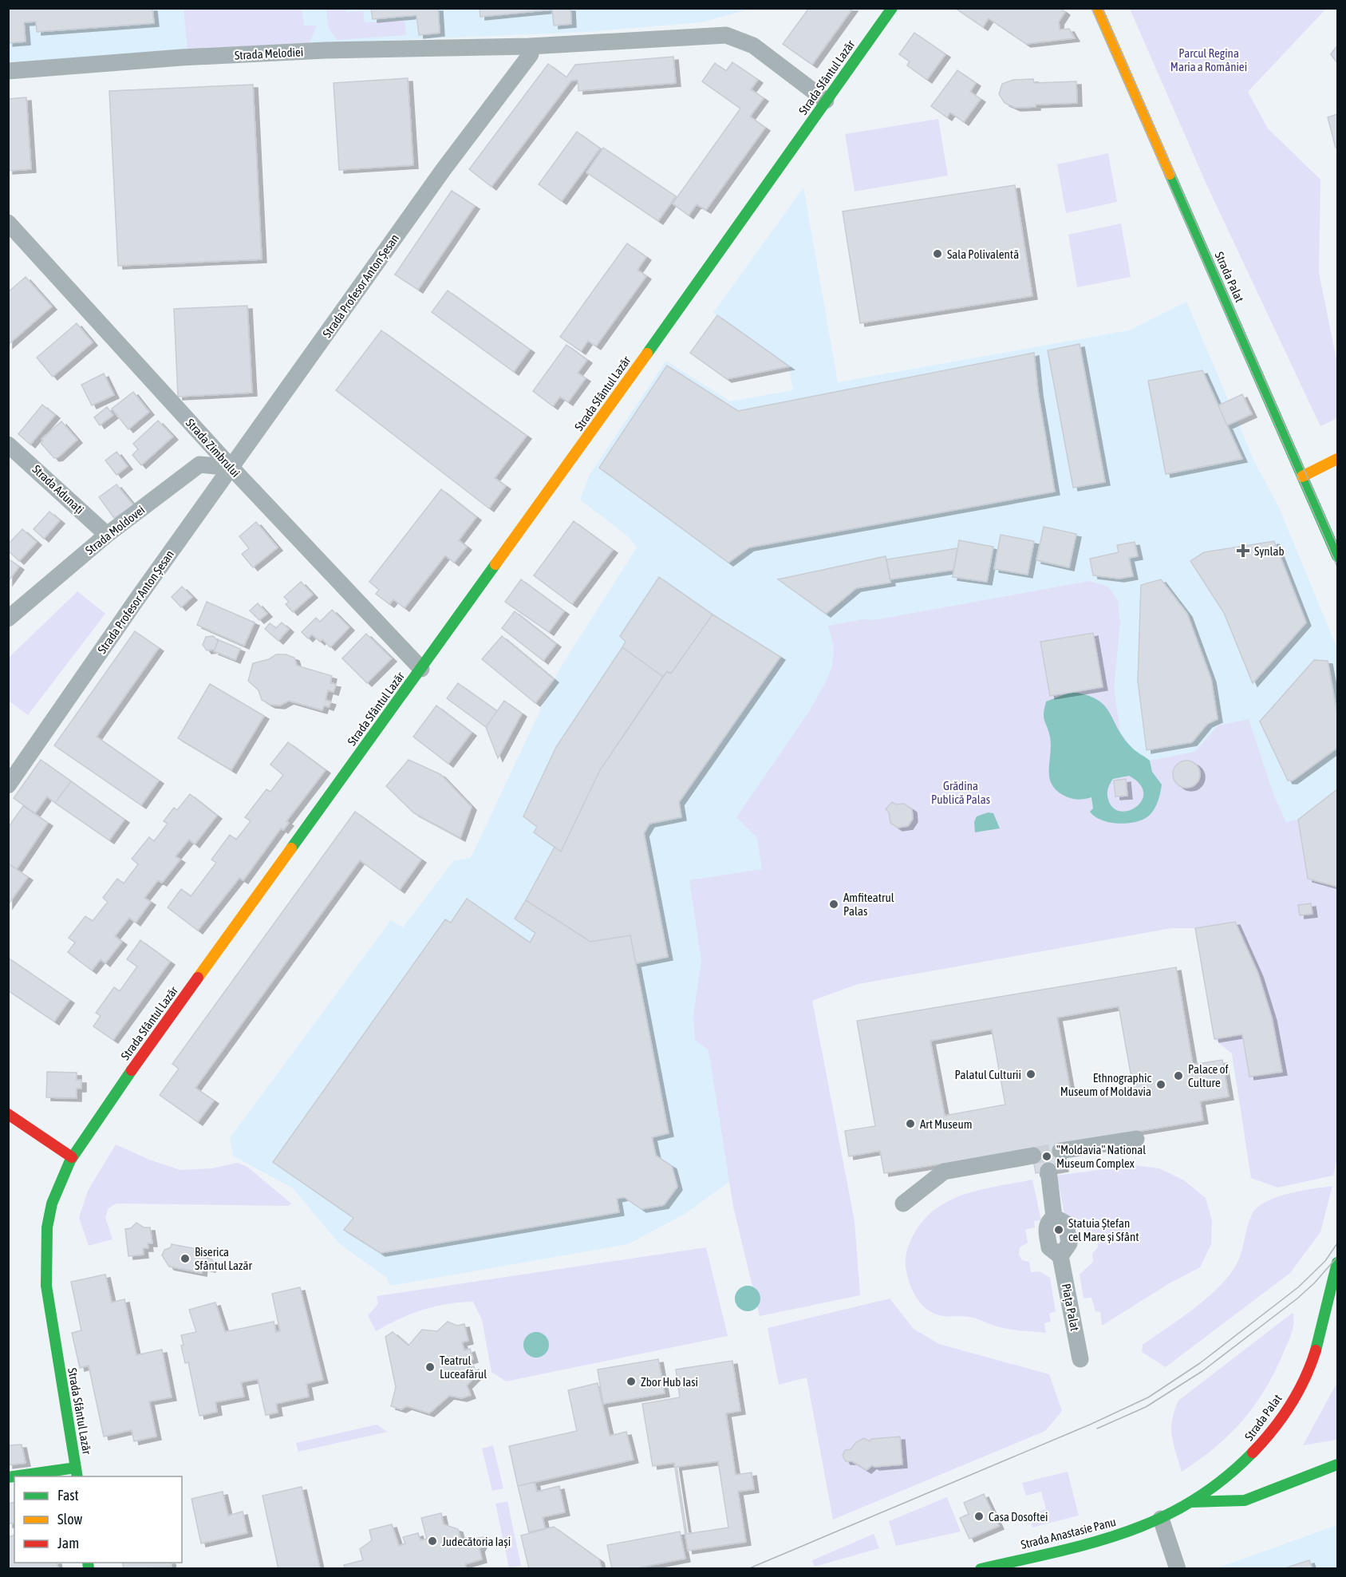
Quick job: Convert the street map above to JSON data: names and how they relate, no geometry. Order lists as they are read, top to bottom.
{
  "streets": {
    "main road": ["Strada Sfântul Lazăr", "Strada Palat", "Strada Anastasie Panu"],
    "street": [
      "Strada Melodiei",
      "Strada Profesor Anton Șesan",
      "Strada Zimbrului",
      "Strada Adunați",
      "Strada Moldovei",
      "Piața Palat"
    ]
  },
  "crossings": [
    ["Strada Melodiei", "Strada Profesor Anton Șesan"],
    ["Strada Sfântul Lazăr", "Strada Zimbrului"],
    ["Strada Palat", "Strada Anastasie Panu"],
    ["Strada Profesor Anton Șesan", "Strada Zimbrului"],
    ["Strada Profesor Anton Șesan", "Strada Moldovei"],
    ["Strada Zimbrului", "Strada Moldovei"],
    ["Strada Adunați", "Strada Moldovei"]
  ],
  "parks": ["Parcul Regina Maria a României", "Grădina Publică Palas"],
  "places": {
    "other": [
      "Sala Polivalentă",
      "Amfiteatrul Palas",
      "Palatul Culturii",
      "Palace of Culture",
      "Ethnographic Museum of Moldavia",
      "Art Museum",
      "\"Moldavia\" National Museum Complex",
      "Statuia Ștefan cel Mare și Sfânt",
      "Biserica Sfântul Lazăr",
      "Teatrul Luceafărul",
      "Zbor Hub Iasi",
      "Casa Dosoftei",
      "Judecătoria Iași"
    ],
    "health": ["Synlab"]
  },
  "legend": ["Fast", "Slow", "Jam"]
}
